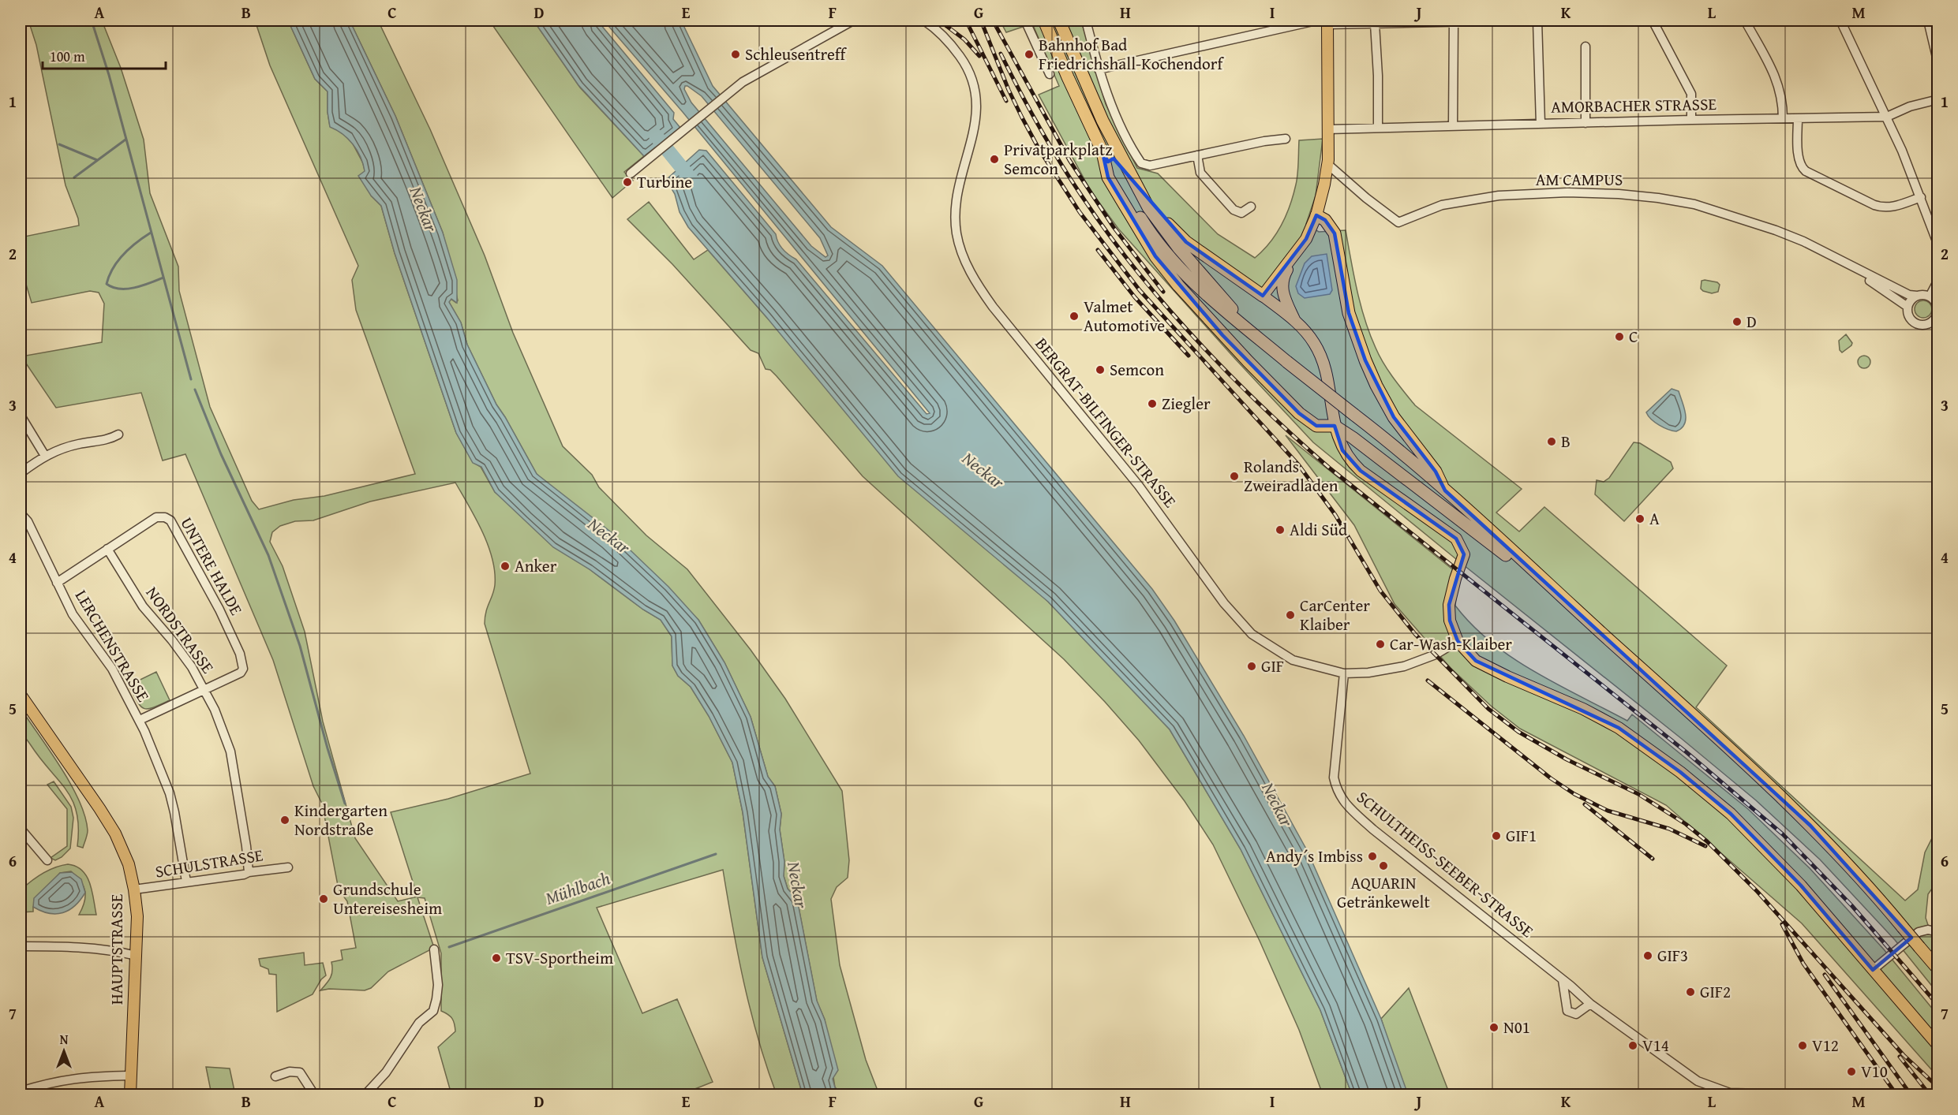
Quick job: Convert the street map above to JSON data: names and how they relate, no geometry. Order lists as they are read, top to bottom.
{
  "streets": {
    "main road": ["HAUPTSTRASSE"],
    "street": [
      "AMORBACHER STRASSE",
      "AM CAMPUS",
      "BERGRAT-BILFINGER-STRASSE",
      "UNTERE HALDE",
      "NORDSTRASSE",
      "LERCHENSTRASSE",
      "SCHULSTRASSE",
      "SCHULTHEISS-SEEBER-STRASSE"
    ]
  },
  "crossings": [
    ["BERGRAT-BILFINGER-STRASSE", "SCHULTHEISS-SEEBER-STRASSE"],
    ["UNTERE HALDE", "NORDSTRASSE"],
    ["UNTERE HALDE", "LERCHENSTRASSE"],
    ["NORDSTRASSE", "SCHULSTRASSE"],
    ["LERCHENSTRASSE", "SCHULSTRASSE"],
    ["SCHULSTRASSE", "HAUPTSTRASSE"]
  ],
  "water": ["Neckar", "Mühlbach"],
  "places": [
    "Schleusentreff",
    "Bahnhof Bad Friedrichshall-Kochendorf",
    "Privatparkplatz Semcon",
    "Turbine",
    "Valmet Automotive",
    "D",
    "C",
    "Semcon",
    "Ziegler",
    "B",
    "Rolands Zweiradladen",
    "A",
    "Aldi Süd",
    "Anker",
    "CarCenter Klaiber",
    "Car-Wash-Klaiber",
    "GIF",
    "Kindergarten Nordstraße",
    "GIF1",
    "Andy´s Imbiss",
    "AQUARIN Getränkewelt",
    "Grundschule Untereisesheim",
    "GIF3",
    "TSV-Sportheim",
    "GIF2",
    "N01",
    "V14",
    "V12",
    "V10"
  ],
  "scale_bar": "100 m",
  "north": "top",
  "grid": {
    "columns": [
      "A",
      "B",
      "C",
      "D",
      "E",
      "F",
      "G",
      "H",
      "I",
      "J",
      "K",
      "L",
      "M"
    ],
    "rows": [
      "1",
      "2",
      "3",
      "4",
      "5",
      "6",
      "7"
    ]
  }
}
